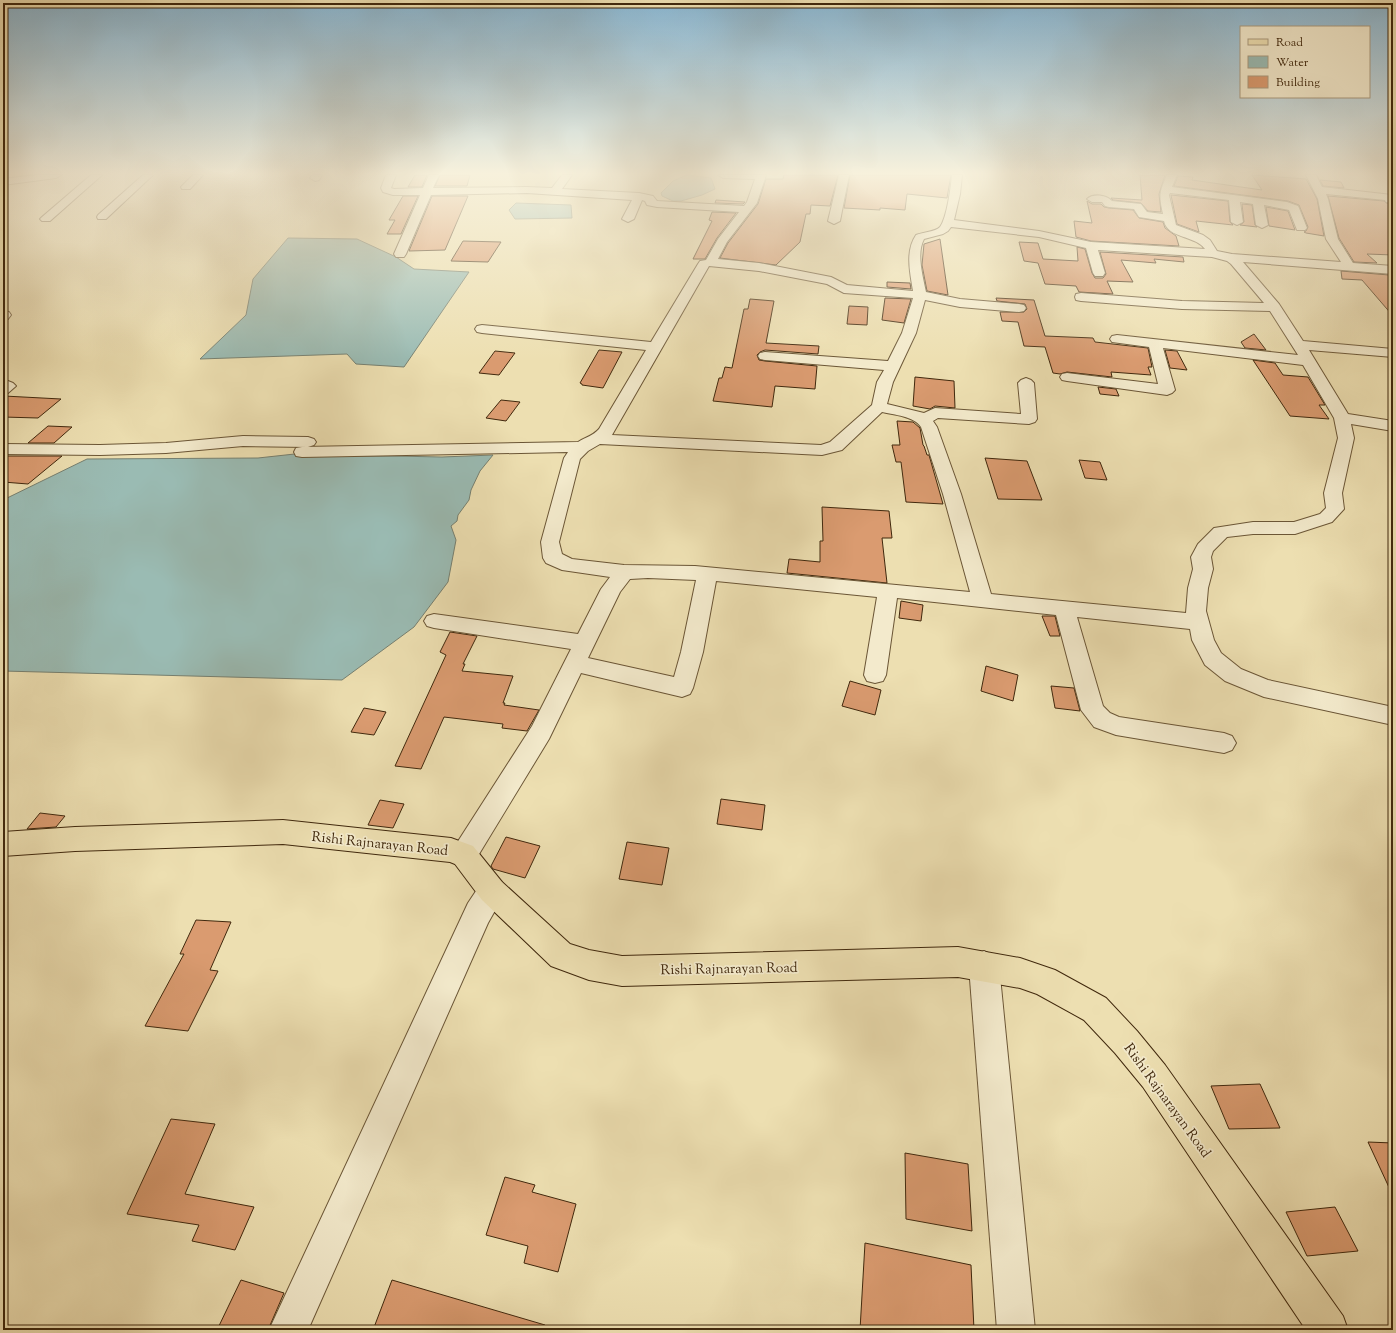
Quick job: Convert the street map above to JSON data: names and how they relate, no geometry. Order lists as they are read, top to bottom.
{
  "streets": {
    "main road": ["Rishi Rajnarayan Road"]
  },
  "legend": ["Road", "Water", "Building"]
}
